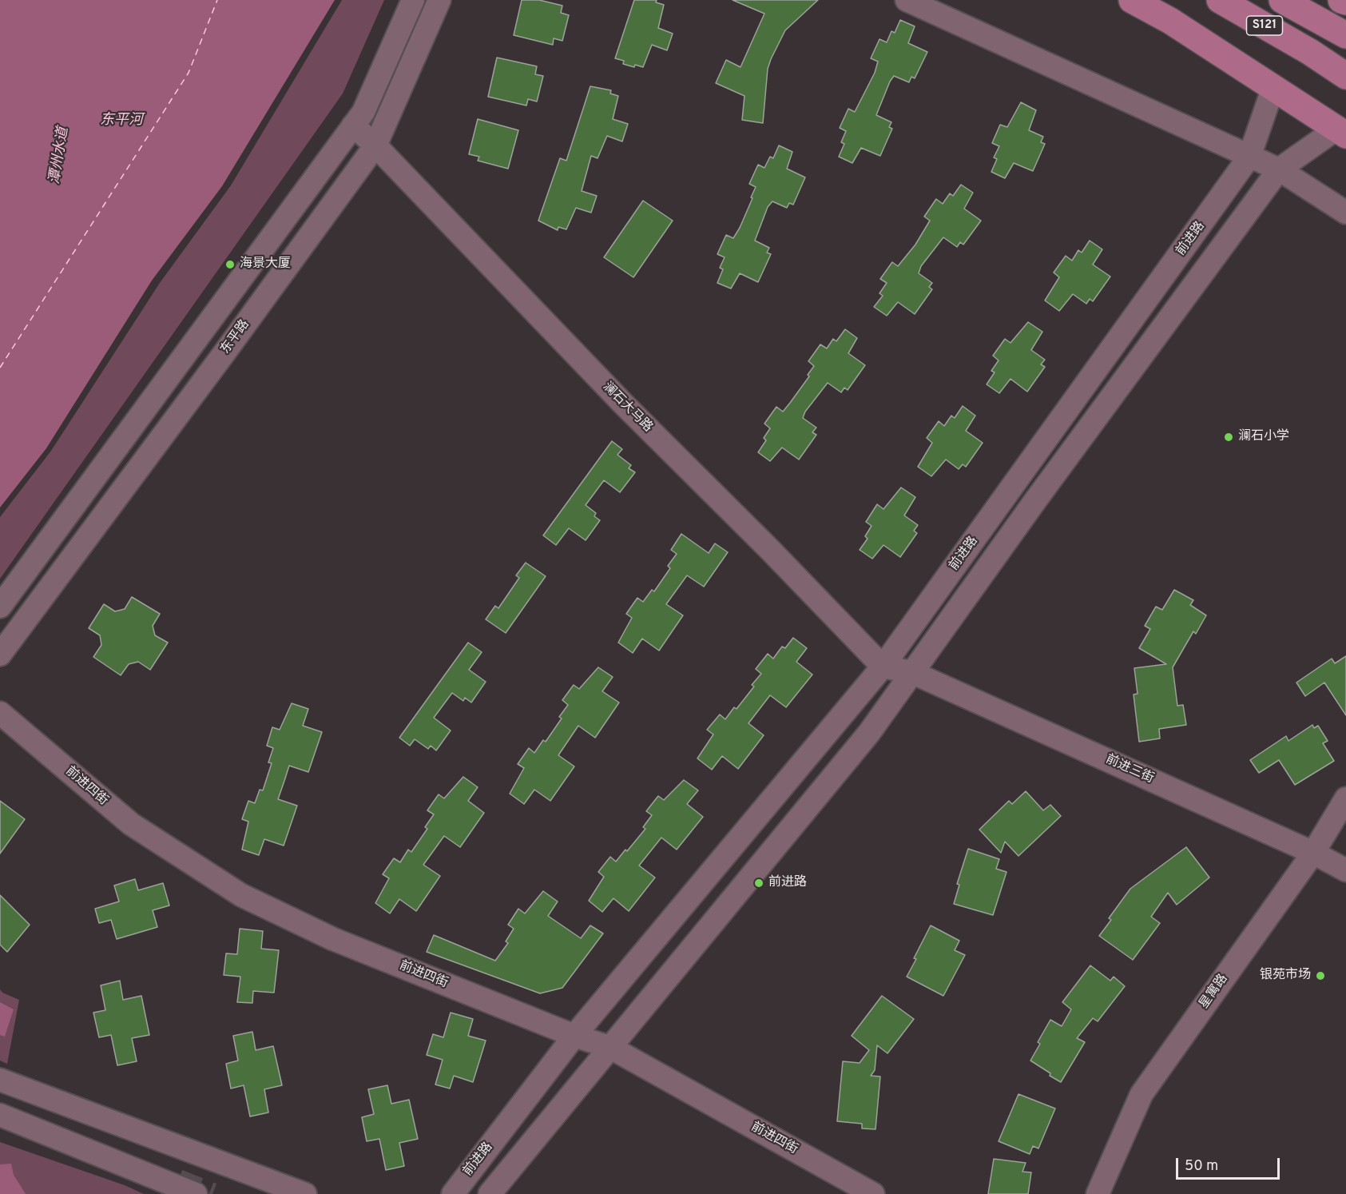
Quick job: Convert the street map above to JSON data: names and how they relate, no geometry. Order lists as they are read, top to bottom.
{
  "streets": {
    "highway": ["S121"],
    "street": [
      "前进路",
      "东平路",
      "澜石大马路",
      "前进三街",
      "前进四街",
      "星寓路"
    ]
  },
  "crossings": [
    ["前进路", "澜石大马路"],
    ["前进路", "前进三街"],
    ["前进路", "前进四街"],
    ["东平路", "澜石大马路"],
    ["前进三街", "星寓路"]
  ],
  "water": ["东平河", "潭州水道"],
  "places": [
    "海景大厦",
    "澜石小学",
    "前进路",
    "银苑市场"
  ],
  "scale_bar": "50 m"
}
